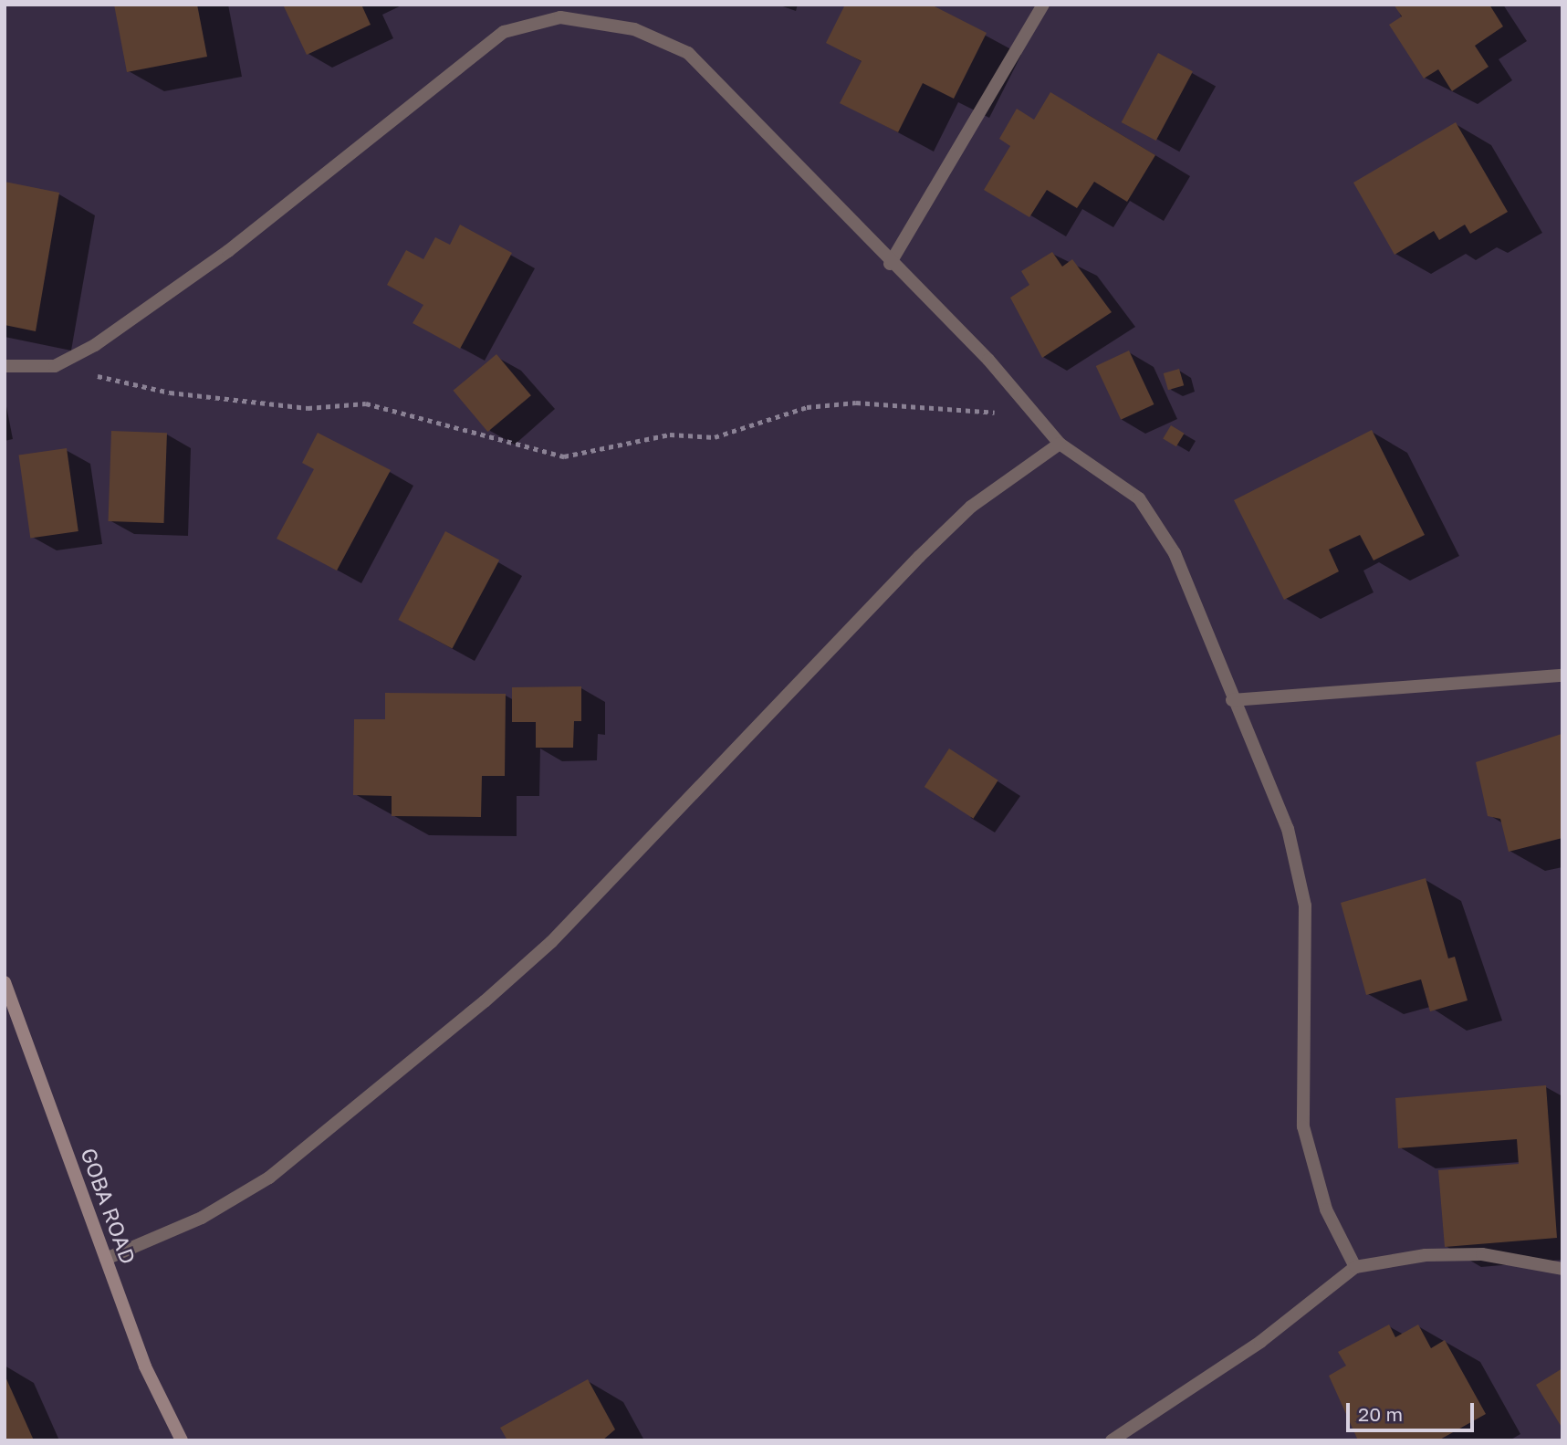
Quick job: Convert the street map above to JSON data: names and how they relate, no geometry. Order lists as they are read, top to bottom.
{
  "streets": {
    "main road": ["GOBA ROAD"]
  },
  "scale_bar": "20 m"
}
